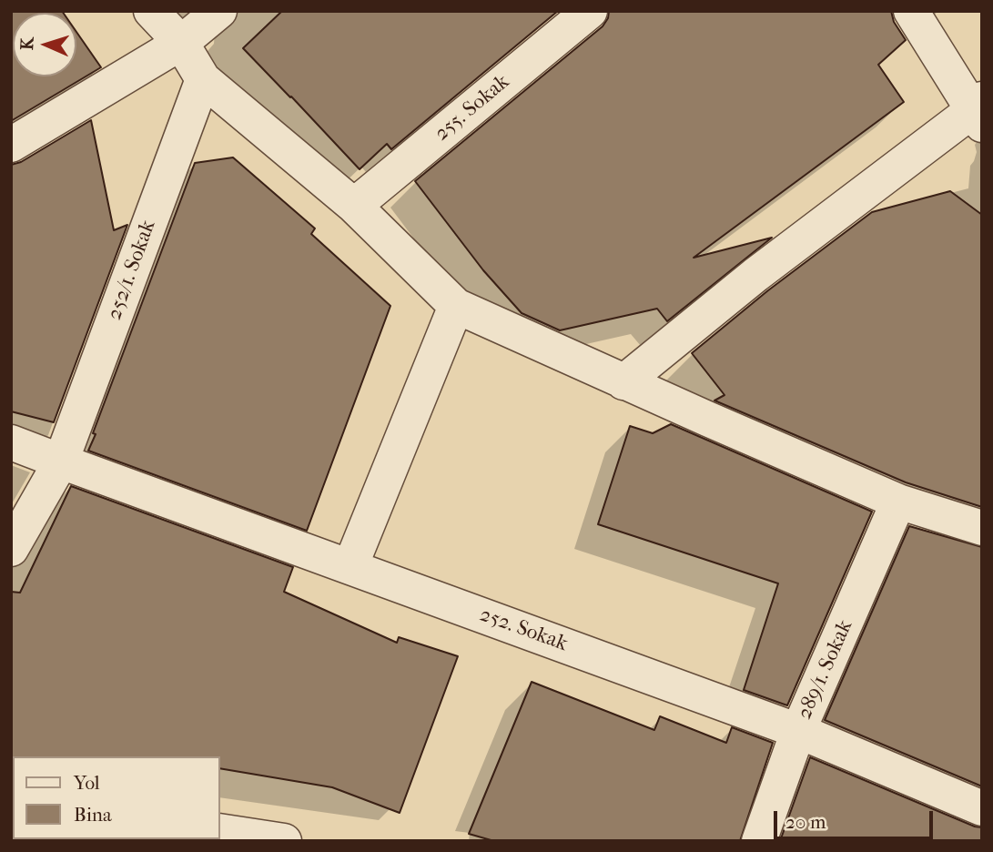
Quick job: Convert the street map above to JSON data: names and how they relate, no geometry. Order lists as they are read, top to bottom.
{
  "streets": {
    "street": [
      "255. Sokak",
      "252/1. Sokak",
      "252. Sokak",
      "289/1. Sokak"
    ]
  },
  "crossings": [
    ["252/1. Sokak", "252. Sokak"],
    ["252. Sokak", "289/1. Sokak"]
  ],
  "legend": ["Yol", "Bina"],
  "scale_bar": "20 m",
  "north": "left"
}
